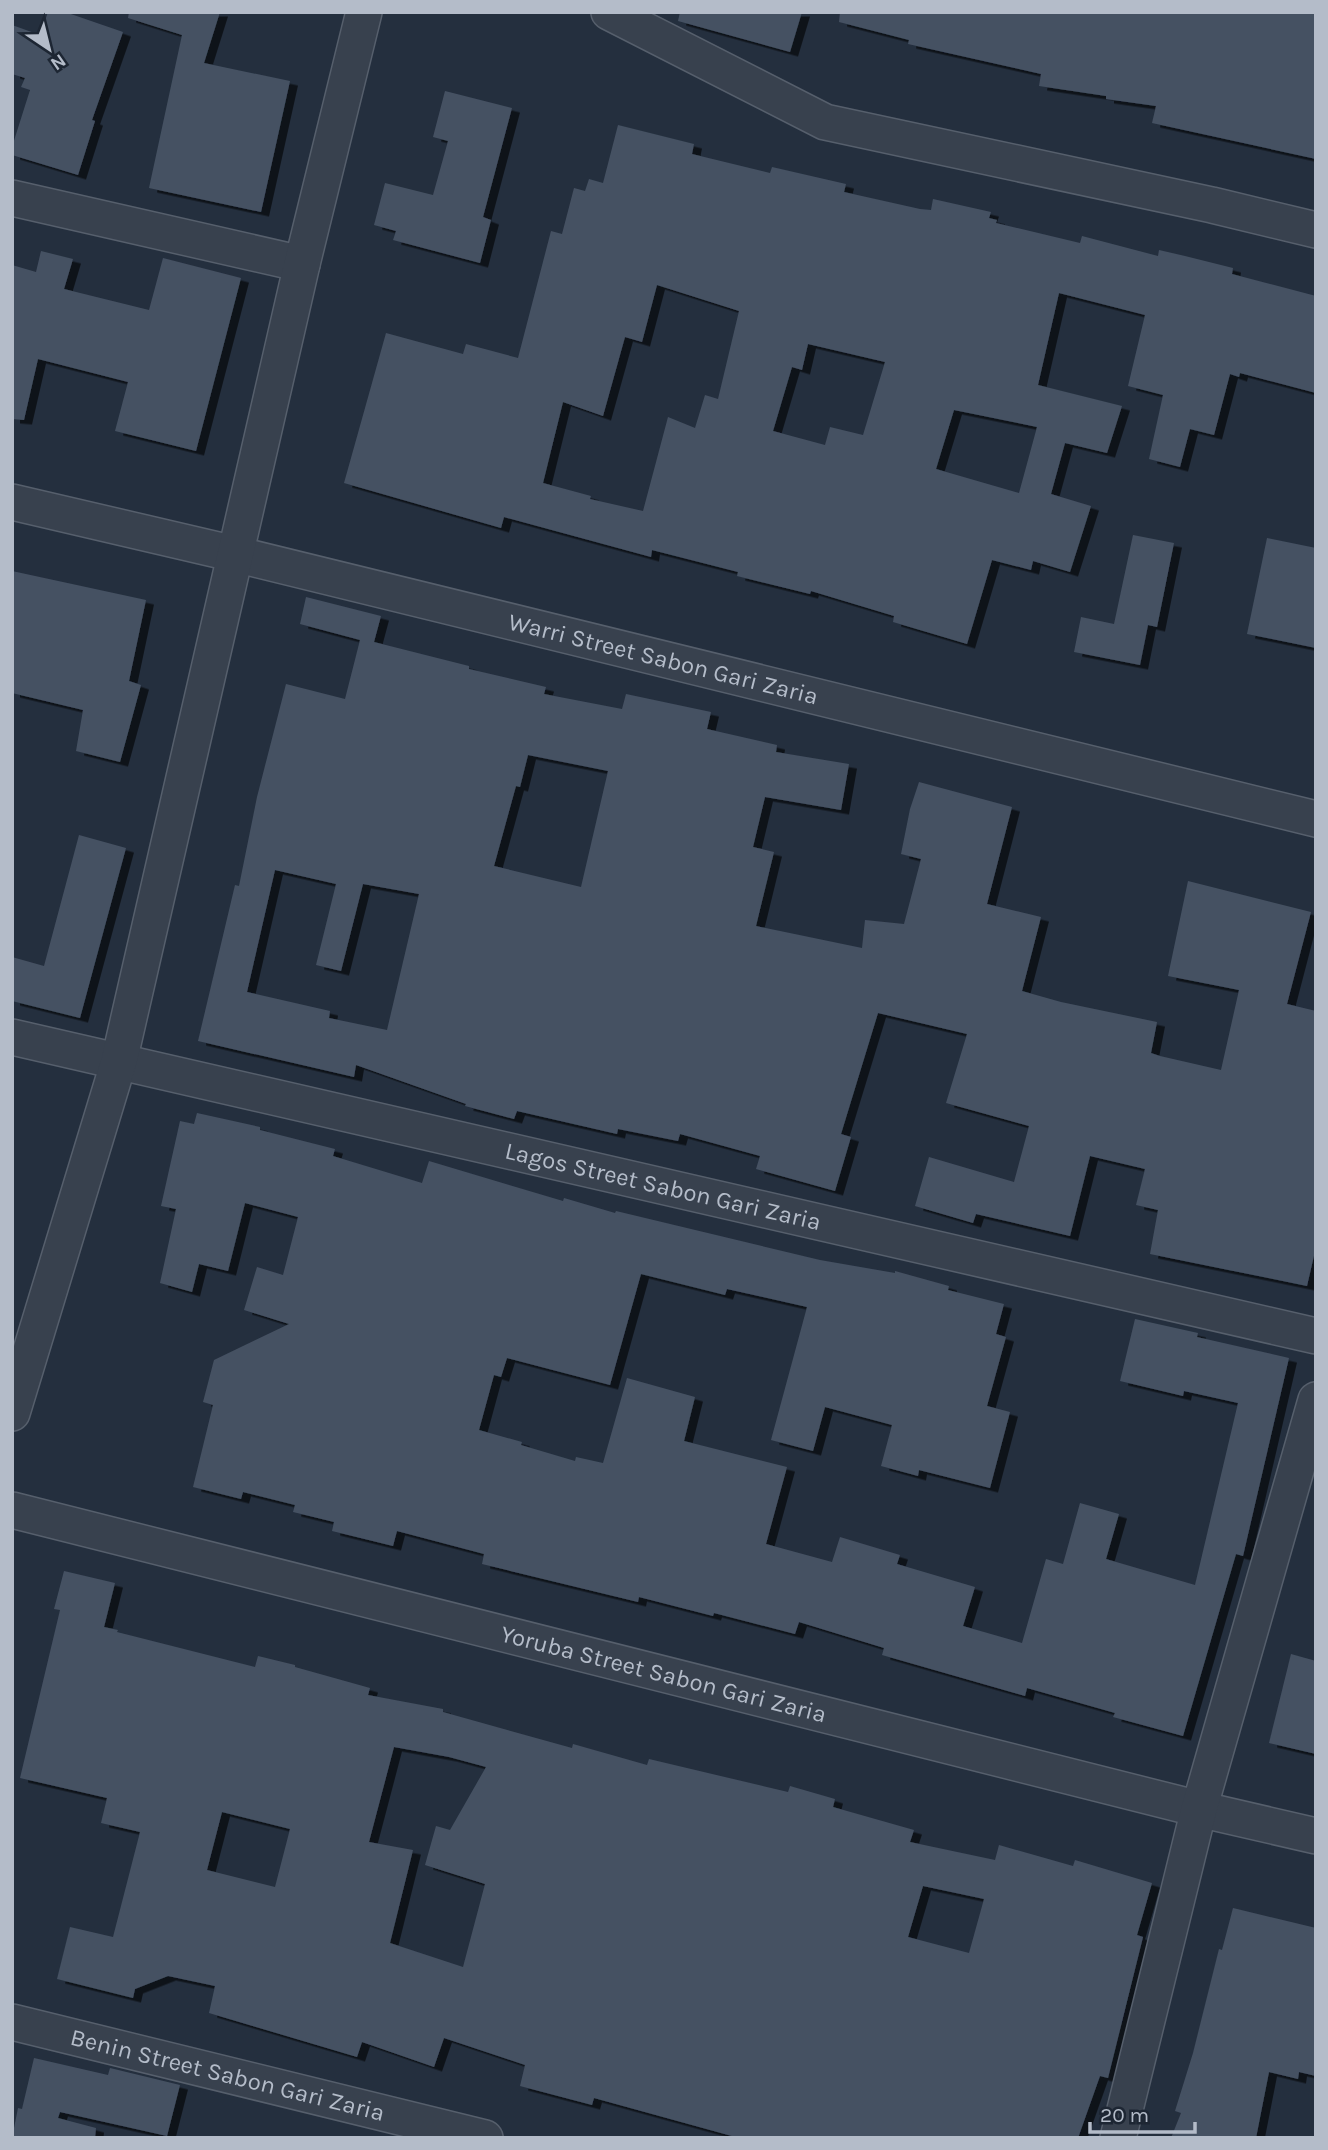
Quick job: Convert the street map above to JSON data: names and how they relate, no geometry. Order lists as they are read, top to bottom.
{
  "streets": {
    "street": [
      "Warri Street Sabon Gari Zaria",
      "Lagos Street Sabon Gari Zaria",
      "Yoruba Street Sabon Gari Zaria",
      "Benin Street Sabon Gari Zaria"
    ]
  },
  "scale_bar": "20 m",
  "north": "bottom right"
}
